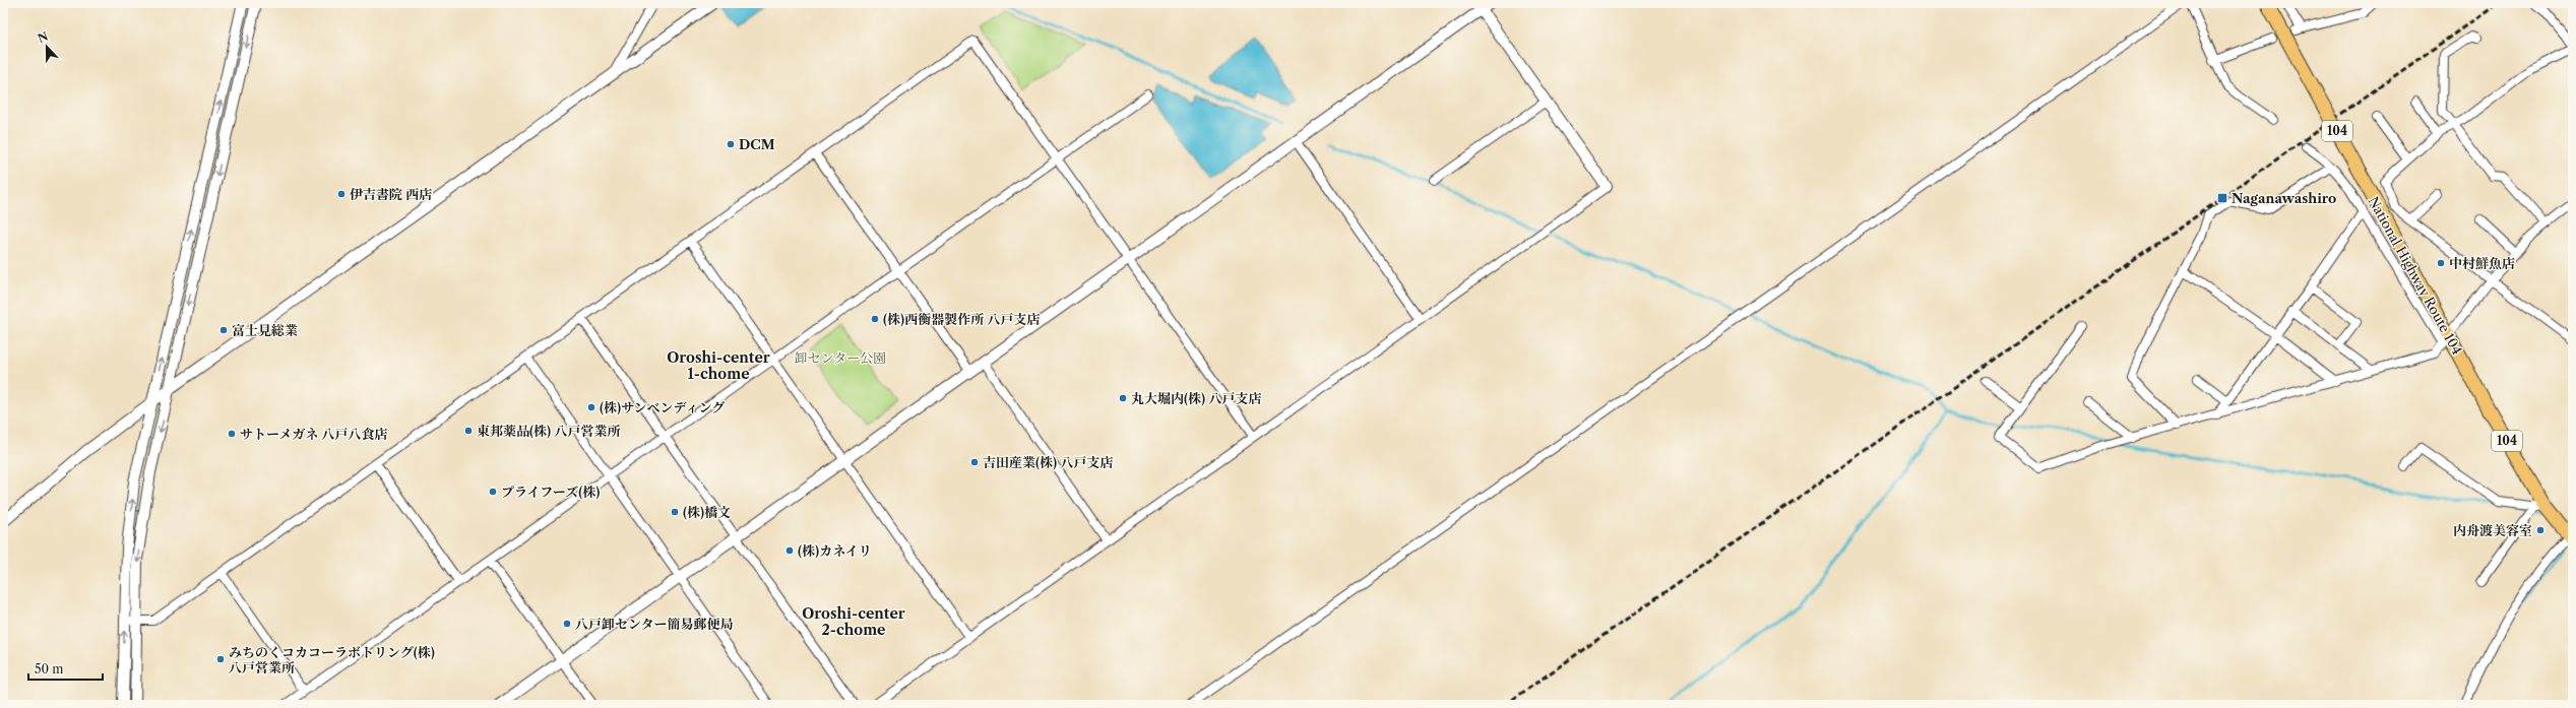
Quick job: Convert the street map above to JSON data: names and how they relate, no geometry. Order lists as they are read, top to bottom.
{
  "streets": {
    "highway": ["104", "National Highway Route 104"]
  },
  "districts": ["Oroshi-center 1-chome", "Oroshi-center 2-chome"],
  "parks": ["卸センター公園"],
  "places": {
    "other": [
      "DCM",
      "伊吉書院 西店",
      "中村鮮魚店",
      "(株)西衡器製作所 八戸支店",
      "富士見総業",
      "丸大堀内(株) 八戸支店",
      "(株)サンベンディング",
      "東邦薬品(株) 八戸営業所",
      "サトーメガネ 八戸八食店",
      "吉田産業(株) 八戸支店",
      "プライフーズ(株)",
      "(株)橋文",
      "内舟渡美容室",
      "(株)カネイリ",
      "八戸卸センター簡易郵便局",
      "みちのくコカコーラボトリング(株) 八戸営業所"
    ],
    "transit": ["Naganawashiro"]
  },
  "scale_bar": "50 m",
  "north": "top"
}
